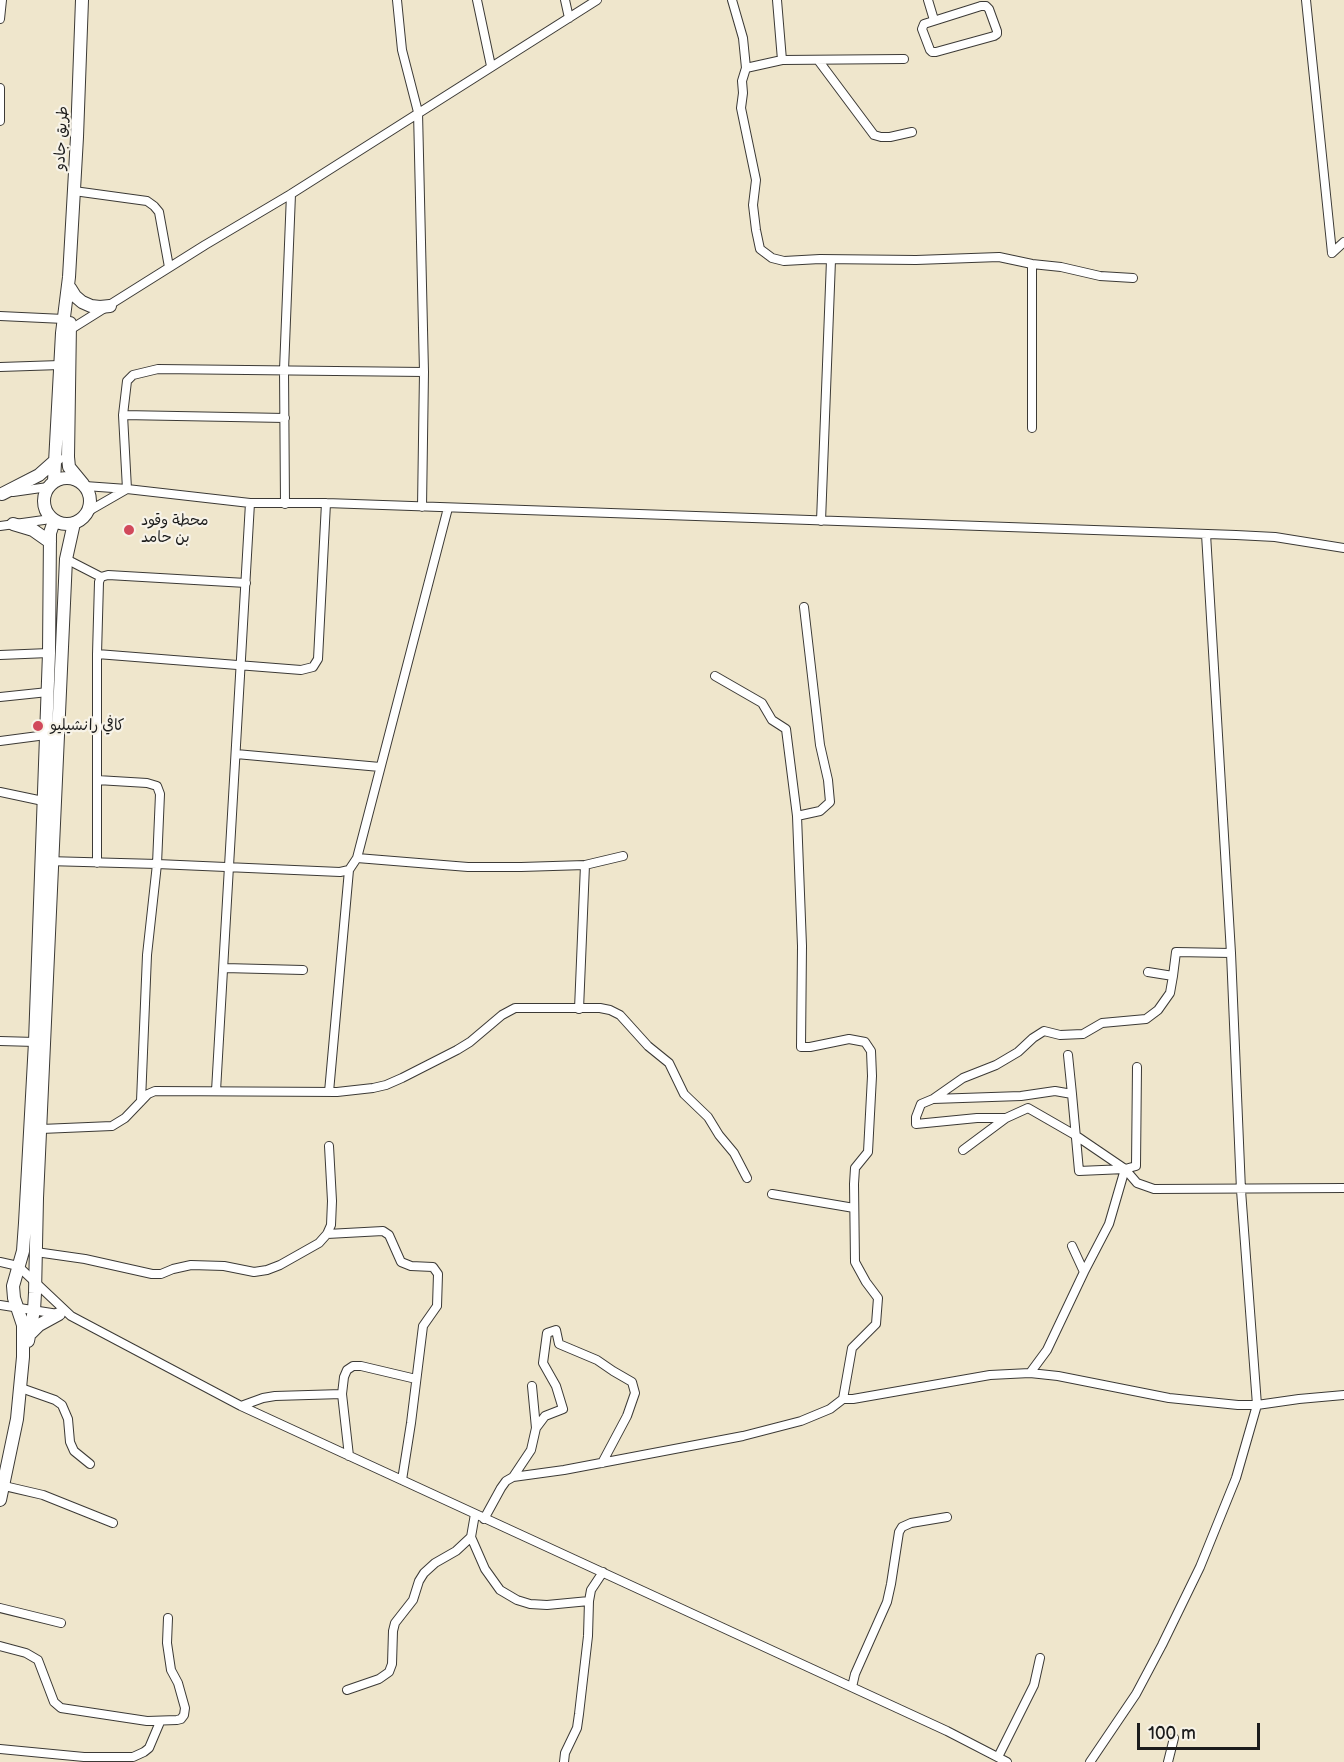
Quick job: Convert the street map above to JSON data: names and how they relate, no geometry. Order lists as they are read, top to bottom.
{
  "streets": {
    "highway": ["طريق جادو"]
  },
  "places": ["محطة وقود بن حامد", "كافي رانشيليو"],
  "scale_bar": "100 m"
}
